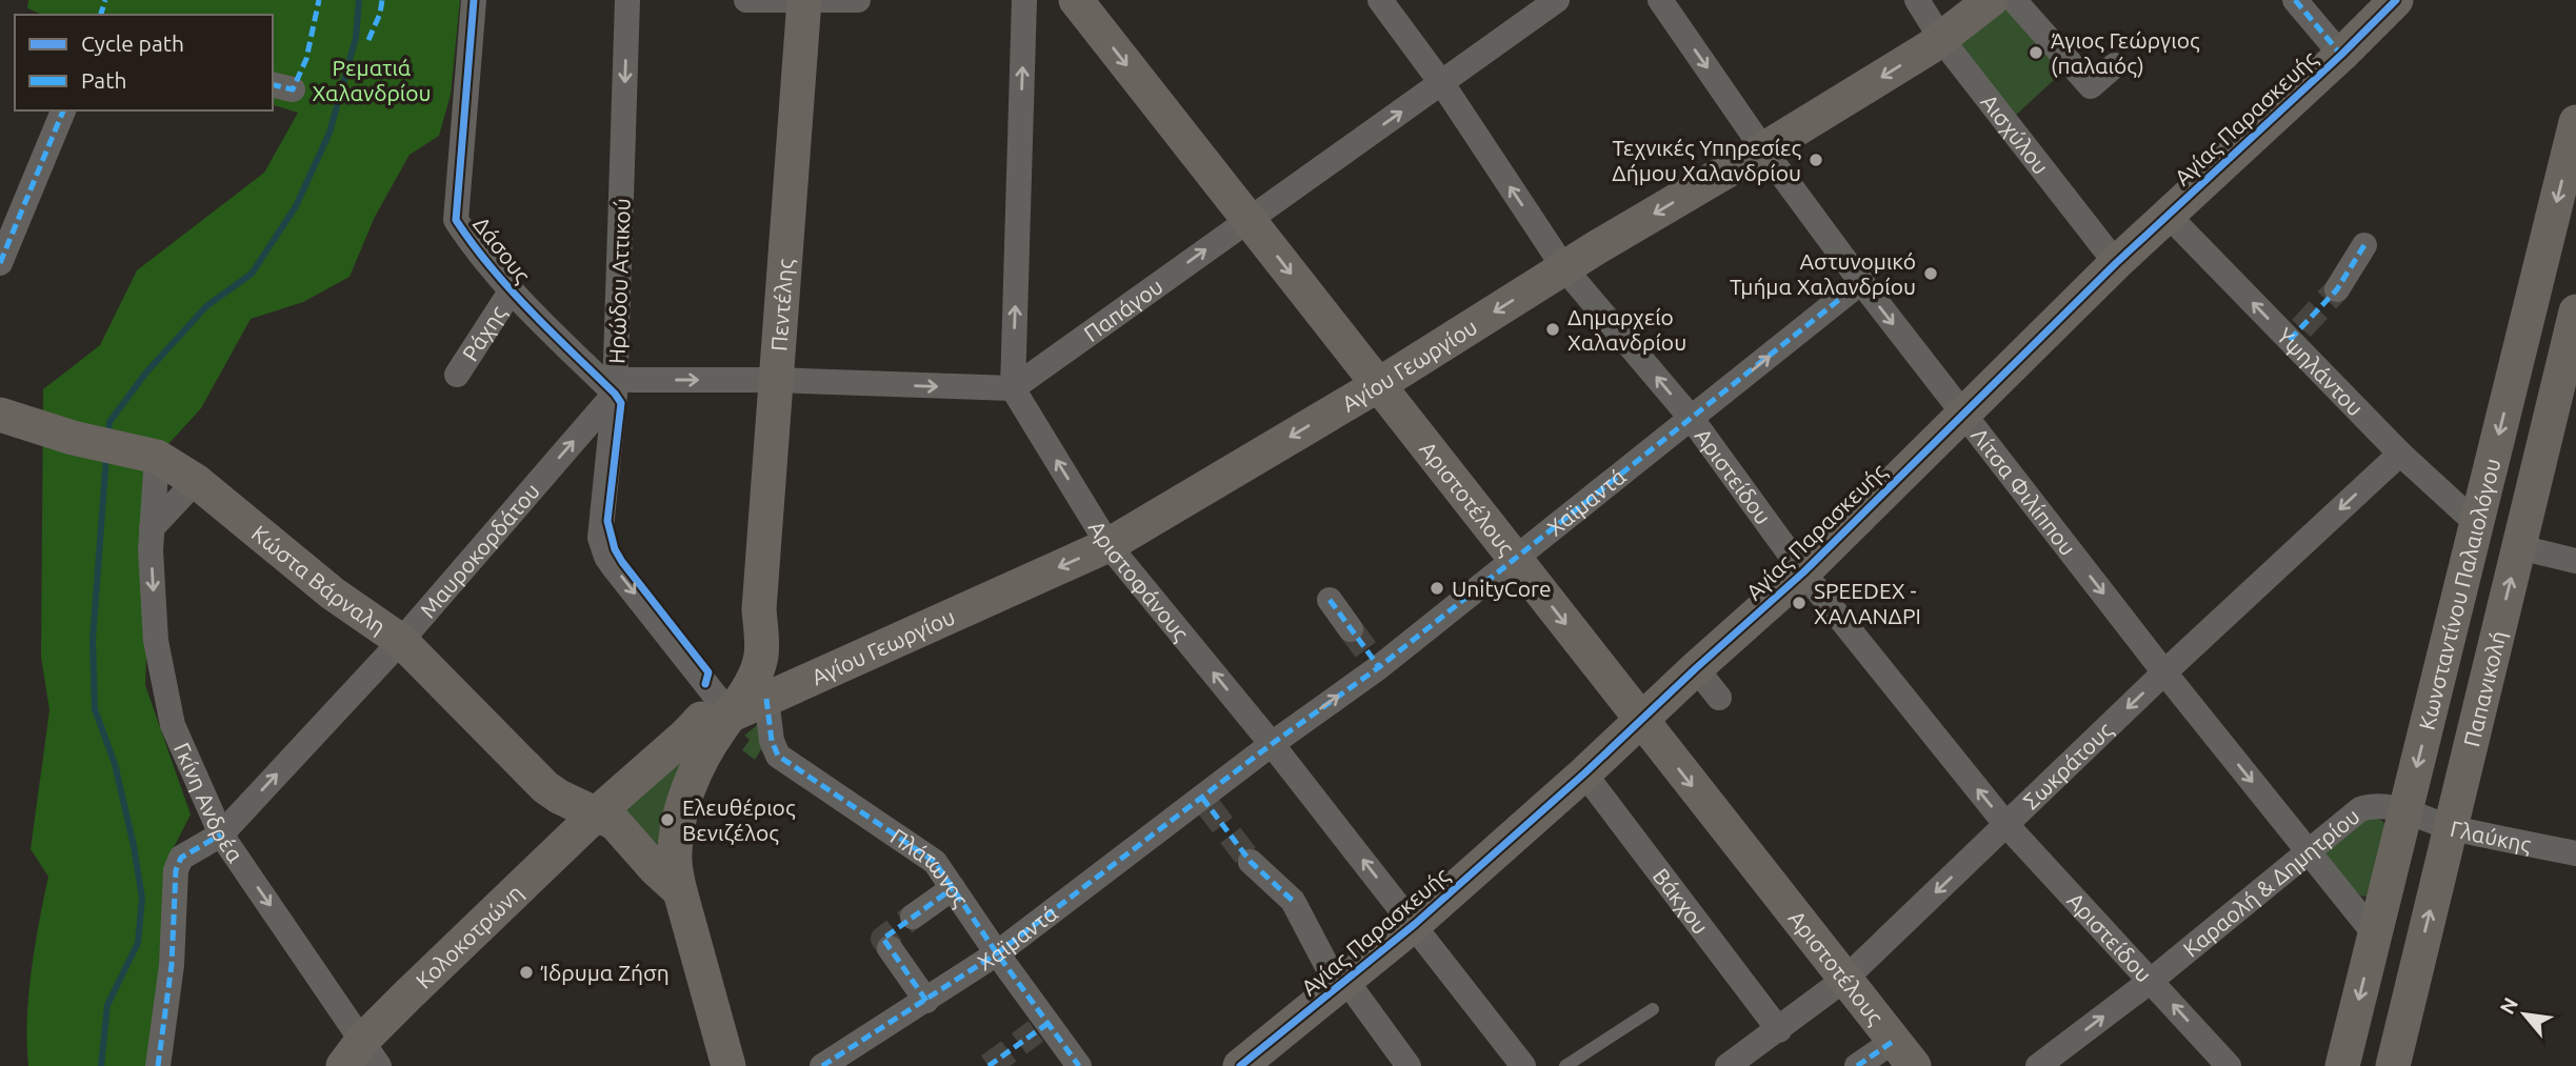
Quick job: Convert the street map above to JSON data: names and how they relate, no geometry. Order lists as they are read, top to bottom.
{
  "streets": {
    "street": [
      "Αγίας Παρασκευής",
      "Αισχύλου",
      "Δάσους",
      "Ηρώδου Αττικού",
      "Πεντέλης",
      "Παπάγου",
      "Ράχης",
      "Αγίου Γεωργίου",
      "Υψηλάντου",
      "Αριστείδου",
      "Λίτσα Φιλίππου",
      "Αριστοτέλους",
      "Χαϊμαντά",
      "Μαυροκορδάτου",
      "Κώστα Βάρναλη",
      "Αριστοφάνους",
      "Κωνσταντίνου Παλαιολόγου",
      "Παπανικολή",
      "Σωκράτους",
      "Γκίνη Ανδρέα",
      "Γλαύκης",
      "Πλάτωνος",
      "Καραολή & Δημητρίου",
      "Βάκχου",
      "Κολοκοτρώνη"
    ]
  },
  "crossings": [
    ["Αγίας Παρασκευής", "Αισχύλου"],
    ["Αγίας Παρασκευής", "Υψηλάντου"],
    ["Αγίας Παρασκευής", "Αριστείδου"],
    ["Αγίας Παρασκευής", "Λίτσα Φιλίππου"],
    ["Αγίας Παρασκευής", "Αριστοτέλους"],
    ["Αγίας Παρασκευής", "Αριστοφάνους"],
    ["Αγίας Παρασκευής", "Βάκχου"],
    ["Αισχύλου", "Αγίου Γεωργίου"],
    ["Δάσους", "Ηρώδου Αττικού"],
    ["Δάσους", "Ράχης"],
    ["Δάσους", "Μαυροκορδάτου"],
    ["Ηρώδου Αττικού", "Αγίου Γεωργίου"],
    ["Ηρώδου Αττικού", "Μαυροκορδάτου"],
    ["Παπάγου", "Αριστείδου"],
    ["Παπάγου", "Αριστοτέλους"],
    ["Παπάγου", "Αριστοφάνους"],
    ["Αγίου Γεωργίου", "Αριστείδου"],
    ["Αγίου Γεωργίου", "Λίτσα Φιλίππου"],
    ["Αγίου Γεωργίου", "Αριστοτέλους"],
    ["Αγίου Γεωργίου", "Αριστοφάνους"],
    ["Αγίου Γεωργίου", "Πλάτωνος"],
    ["Αγίου Γεωργίου", "Κολοκοτρώνη"],
    ["Υψηλάντου", "Κωνσταντίνου Παλαιολόγου"],
    ["Υψηλάντου", "Σωκράτους"],
    ["Αριστείδου", "Χαϊμαντά"],
    ["Αριστείδου", "Σωκράτους"],
    ["Αριστείδου", "Καραολή & Δημητρίου"],
    ["Λίτσα Φιλίππου", "Χαϊμαντά"],
    ["Λίτσα Φιλίππου", "Κωνσταντίνου Παλαιολόγου"],
    ["Λίτσα Φιλίππου", "Σωκράτους"],
    ["Λίτσα Φιλίππου", "Καραολή & Δημητρίου"],
    ["Αριστοτέλους", "Χαϊμαντά"],
    ["Αριστοτέλους", "Σωκράτους"],
    ["Χαϊμαντά", "Αριστοφάνους"],
    ["Χαϊμαντά", "Πλάτωνος"],
    ["Μαυροκορδάτου", "Κώστα Βάρναλη"],
    ["Μαυροκορδάτου", "Γκίνη Ανδρέα"],
    ["Κώστα Βάρναλη", "Γκίνη Ανδρέα"],
    ["Κώστα Βάρναλη", "Κολοκοτρώνη"],
    ["Κωνσταντίνου Παλαιολόγου", "Γλαύκης"],
    ["Κωνσταντίνου Παλαιολόγου", "Καραολή & Δημητρίου"],
    ["Παπανικολή", "Γλαύκης"],
    ["Σωκράτους", "Βάκχου"],
    ["Γκίνη Ανδρέα", "Κολοκοτρώνη"],
    ["Γλαύκης", "Καραολή & Δημητρίου"]
  ],
  "one_way": [
    "Ηρώδου Αττικού",
    "Παπάγου",
    "Αγίου Γεωργίου",
    "Υψηλάντου",
    "Αριστείδου",
    "Λίτσα Φιλίππου",
    "Αριστοτέλους",
    "Χαϊμαντά",
    "Μαυροκορδάτου",
    "Αριστοφάνους",
    "Κωνσταντίνου Παλαιολόγου",
    "Παπανικολή",
    "Σωκράτους",
    "Γκίνη Ανδρέα"
  ],
  "parks": ["Ρεματιά Χαλανδρίου"],
  "places": [
    "Άγιος Γεώργιος (παλαιός)",
    "Τεχνικές Υπηρεσίες Δήμου Χαλανδρίου",
    "Αστυνομικό Τμήμα Χαλανδρίου",
    "Δημαρχείο Χαλανδρίου",
    "UnityCore",
    "SPEEDEX - ΧΑΛΑΝΔΡΙ",
    "Ελευθέριος Βενιζέλος",
    "Ίδρυμα Ζήση"
  ],
  "legend": ["Cycle path", "Path"],
  "north": "top left"
}
